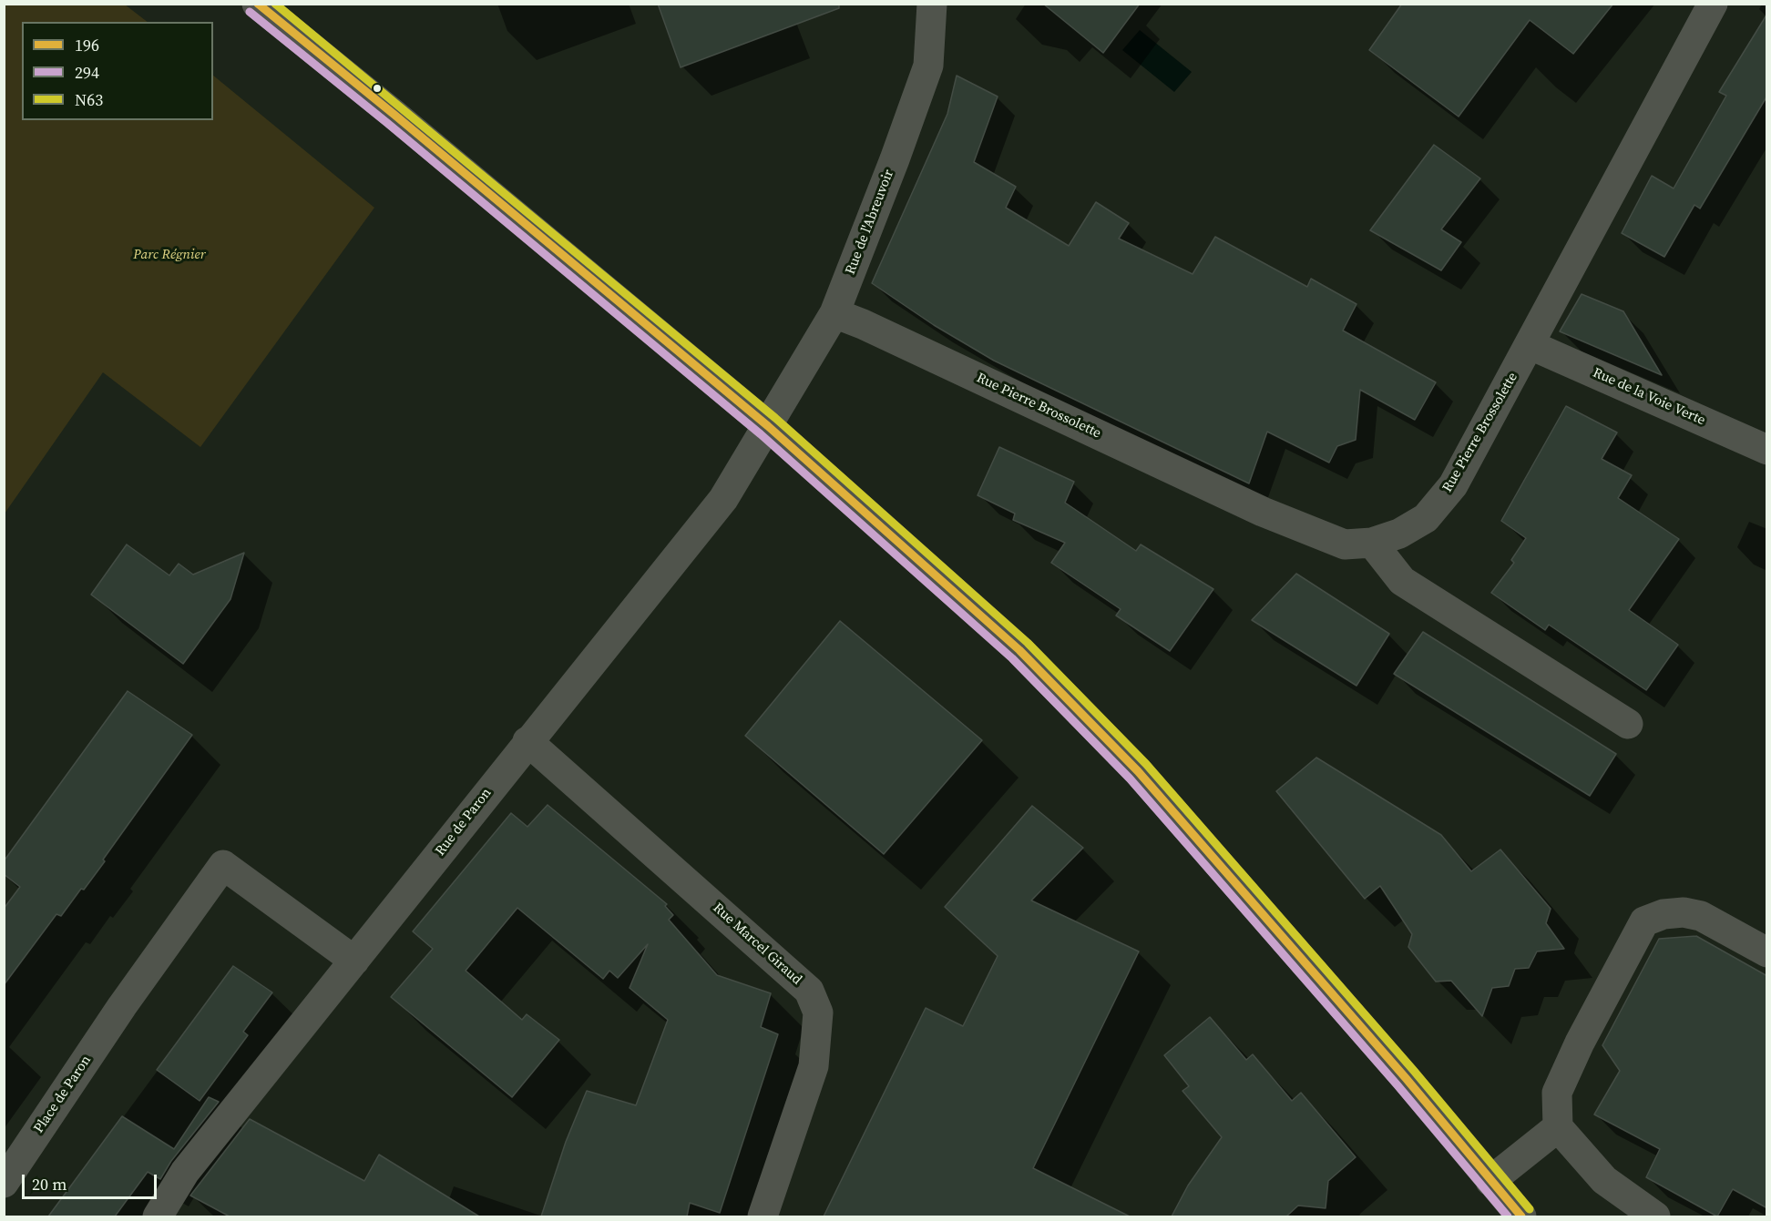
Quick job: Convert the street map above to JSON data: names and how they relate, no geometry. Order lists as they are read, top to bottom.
{
  "streets": {
    "street": [
      "Rue de l'Abreuvoir",
      "Rue de la Voie Verte",
      "Rue Pierre Brossolette",
      "Rue de Paron",
      "Rue Marcel Giraud",
      "Place de Paron"
    ]
  },
  "crossings": [
    ["Rue de l'Abreuvoir", "Rue Pierre Brossolette"],
    ["Rue de l'Abreuvoir", "Rue de Paron"],
    ["Rue de la Voie Verte", "Rue Pierre Brossolette"],
    ["Rue de Paron", "Rue Marcel Giraud"],
    ["Rue de Paron", "Place de Paron"]
  ],
  "parks": ["Parc Régnier"],
  "lines": ["transit line 196", "transit line N63", "transit line 294"],
  "legend": ["196", "294", "N63"],
  "scale_bar": "20 m"
}
